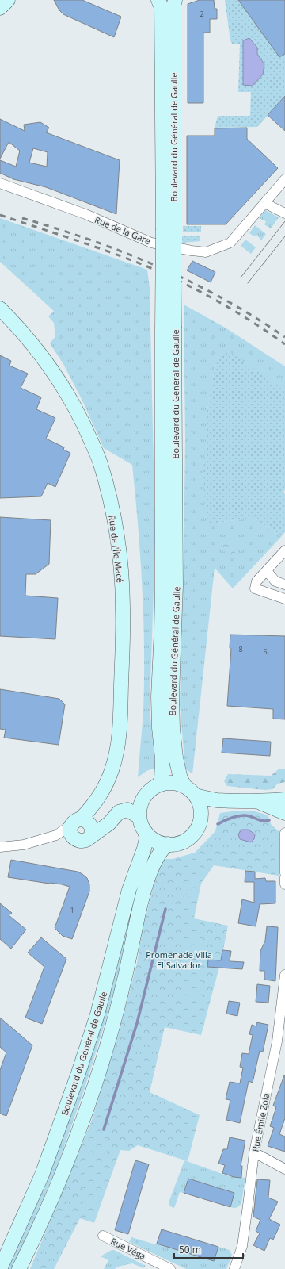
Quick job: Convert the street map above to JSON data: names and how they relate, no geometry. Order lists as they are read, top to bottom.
{
  "streets": {
    "main road": ["Boulevard du Général de Gaulle", "Rue de l'Île Macé"],
    "street": ["Rue de la Gare", "Rue Émile Zola", "Rue Véga"]
  },
  "parks": ["Promenade Villa El Salvador"],
  "house_numbers": [
    "2",
    "8",
    "6",
    "1"
  ],
  "scale_bar": "50 m"
}
